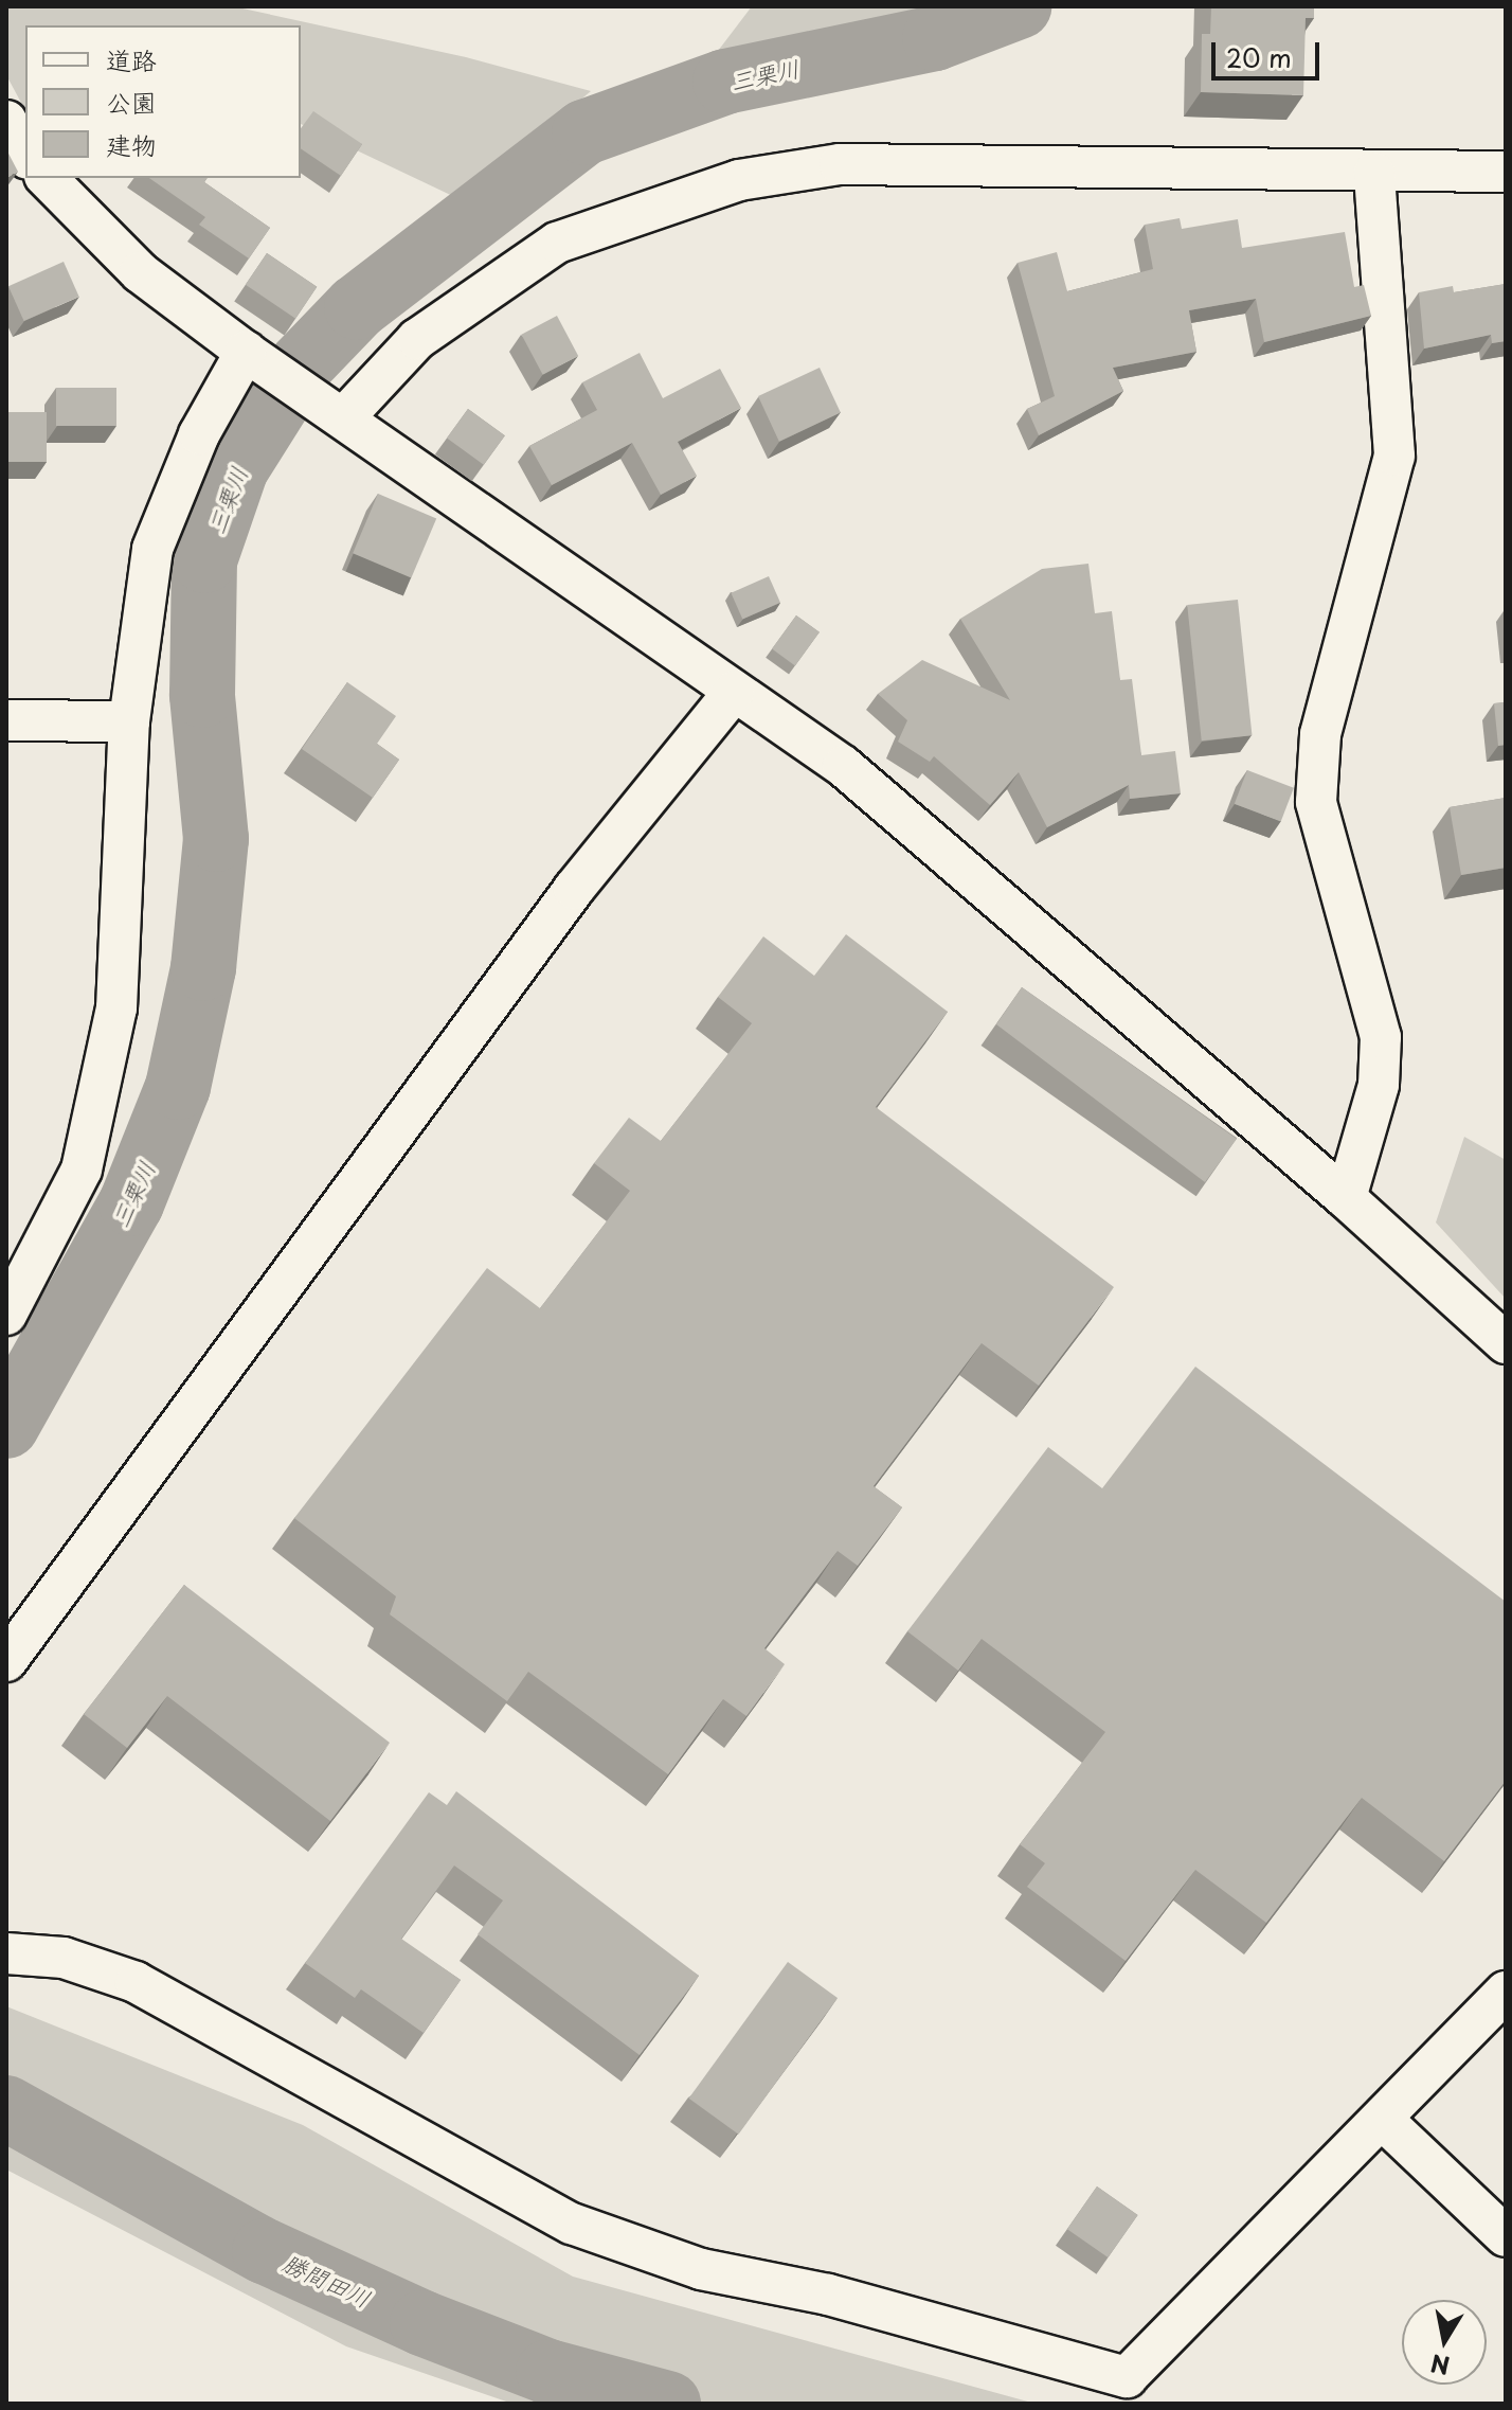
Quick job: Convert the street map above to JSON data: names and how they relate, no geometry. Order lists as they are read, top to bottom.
{
  "water": ["三栗川", "勝間田川"],
  "legend": ["道路", "公園", "建物"],
  "scale_bar": "20 m",
  "north": "bottom"
}
